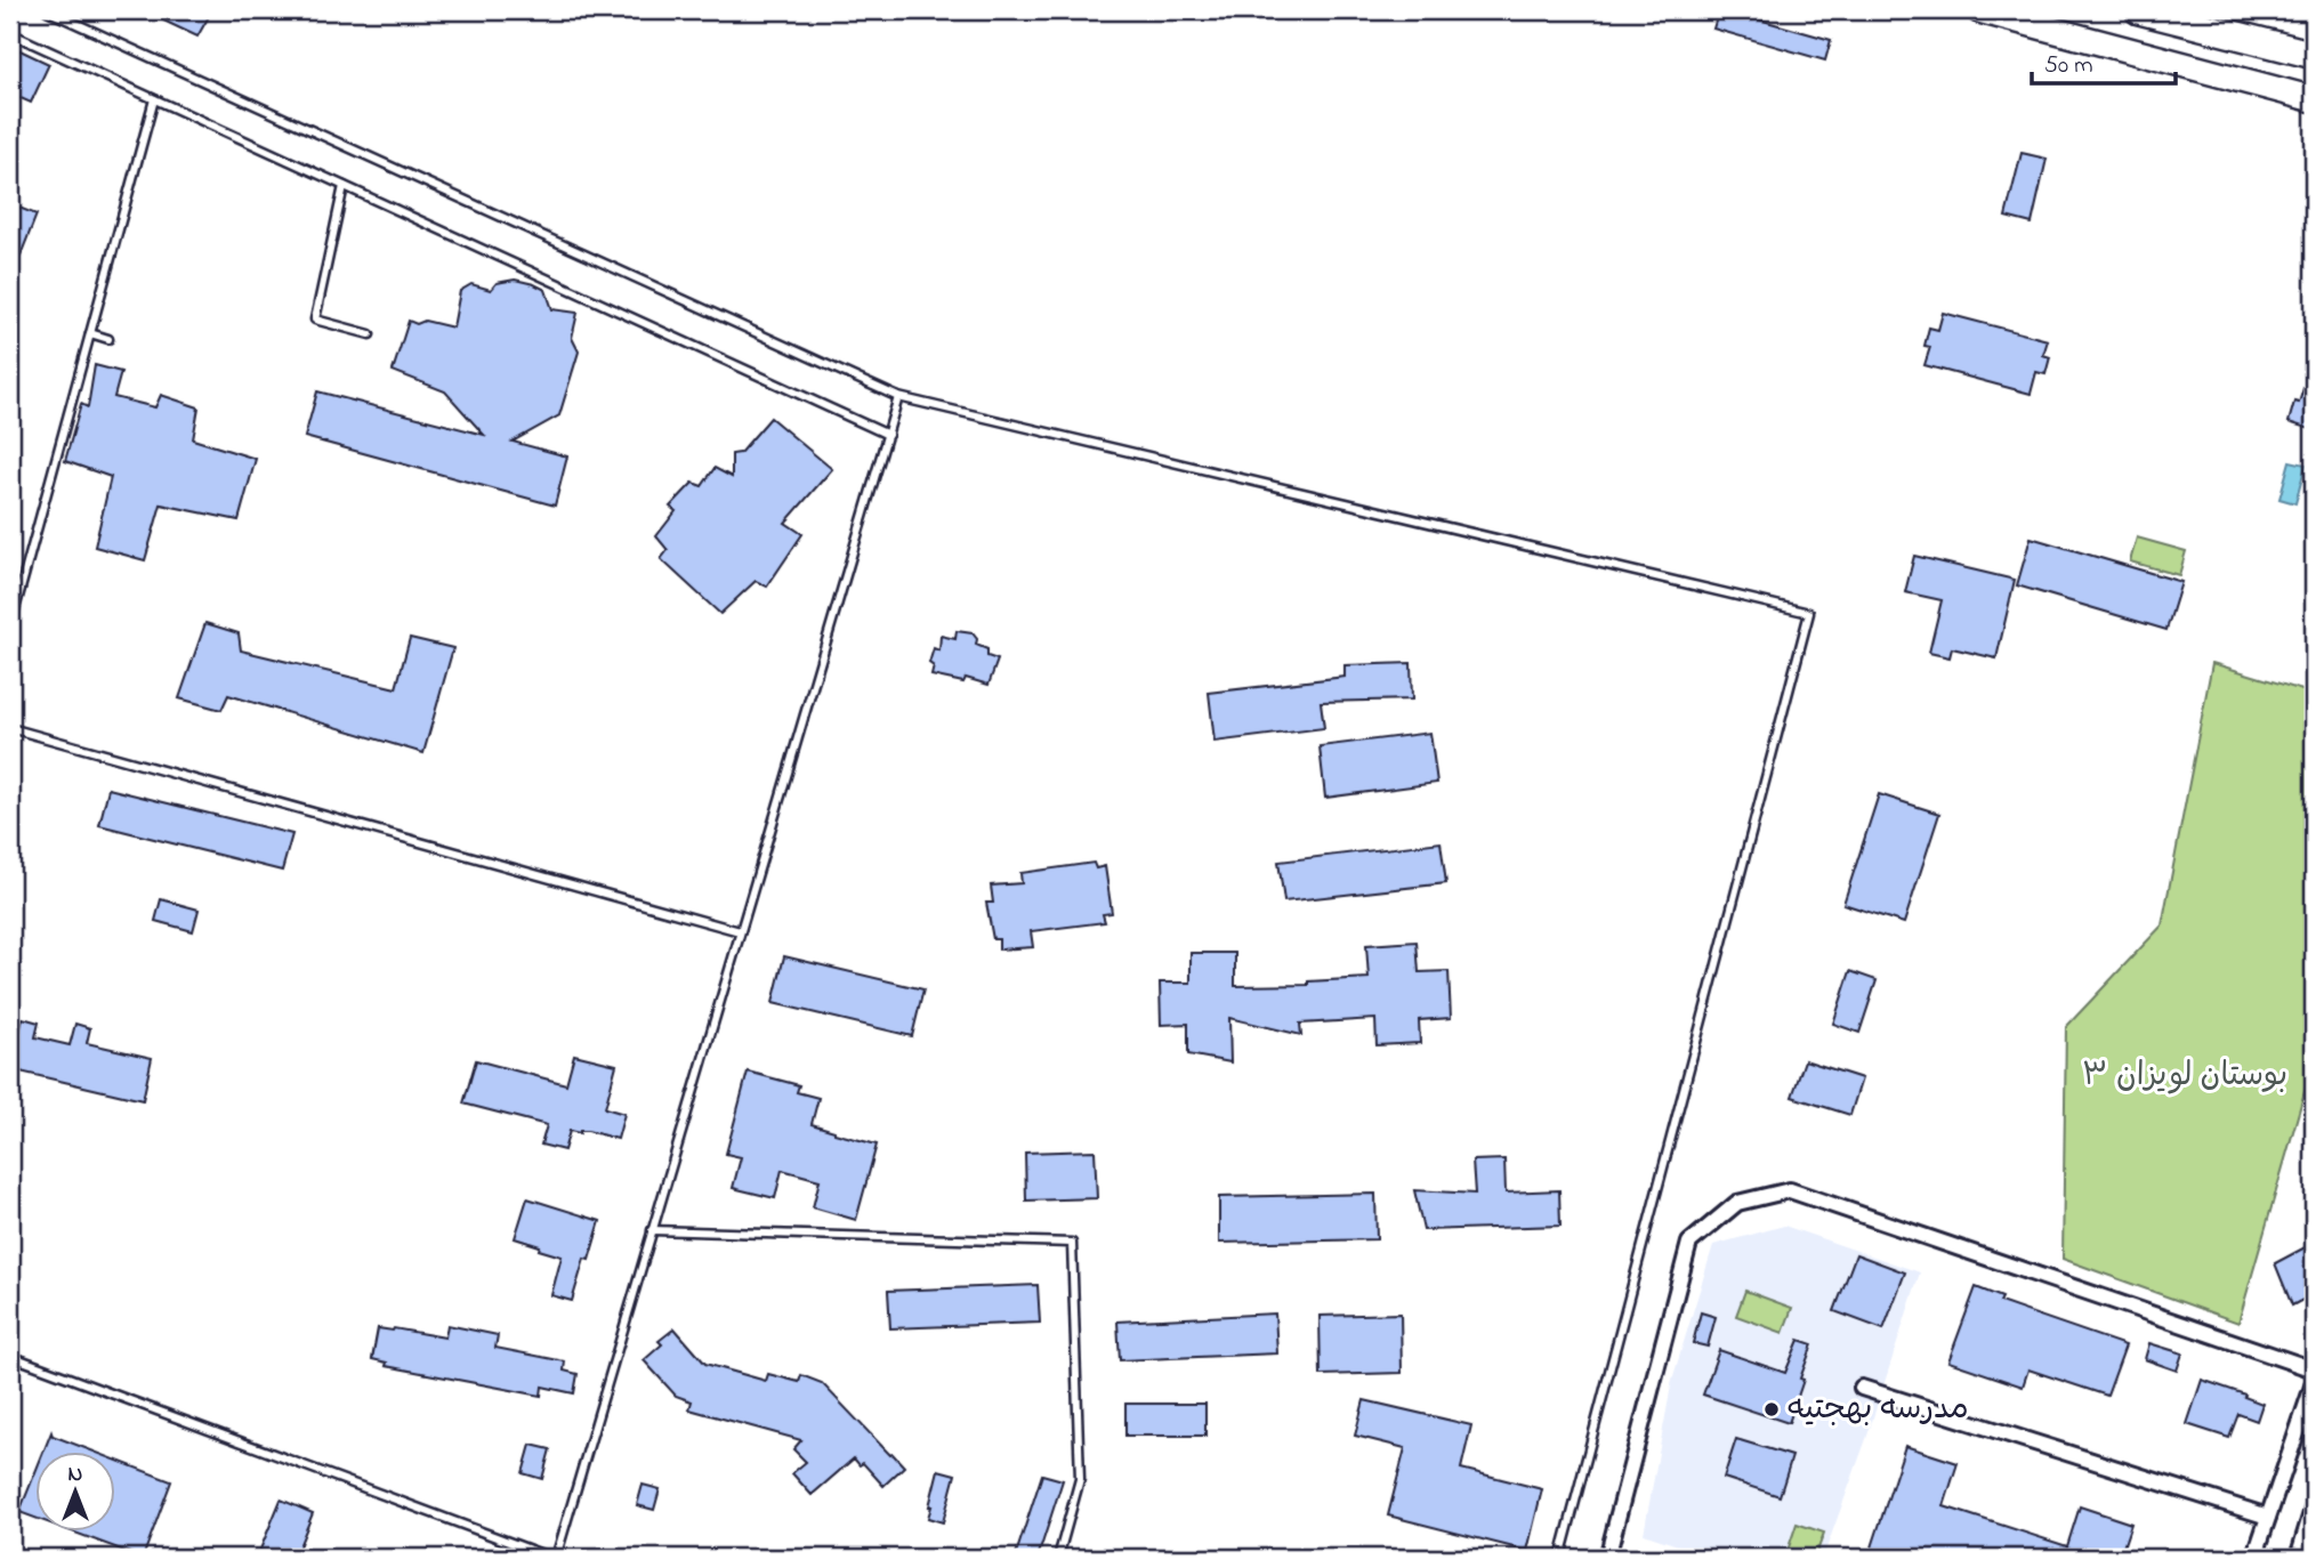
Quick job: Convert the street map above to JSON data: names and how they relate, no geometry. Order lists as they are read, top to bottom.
{
  "parks": ["بوستان لویزان ۳"],
  "places": ["مدرسه بهجتیه"],
  "scale_bar": "50 m",
  "north": "top"
}
